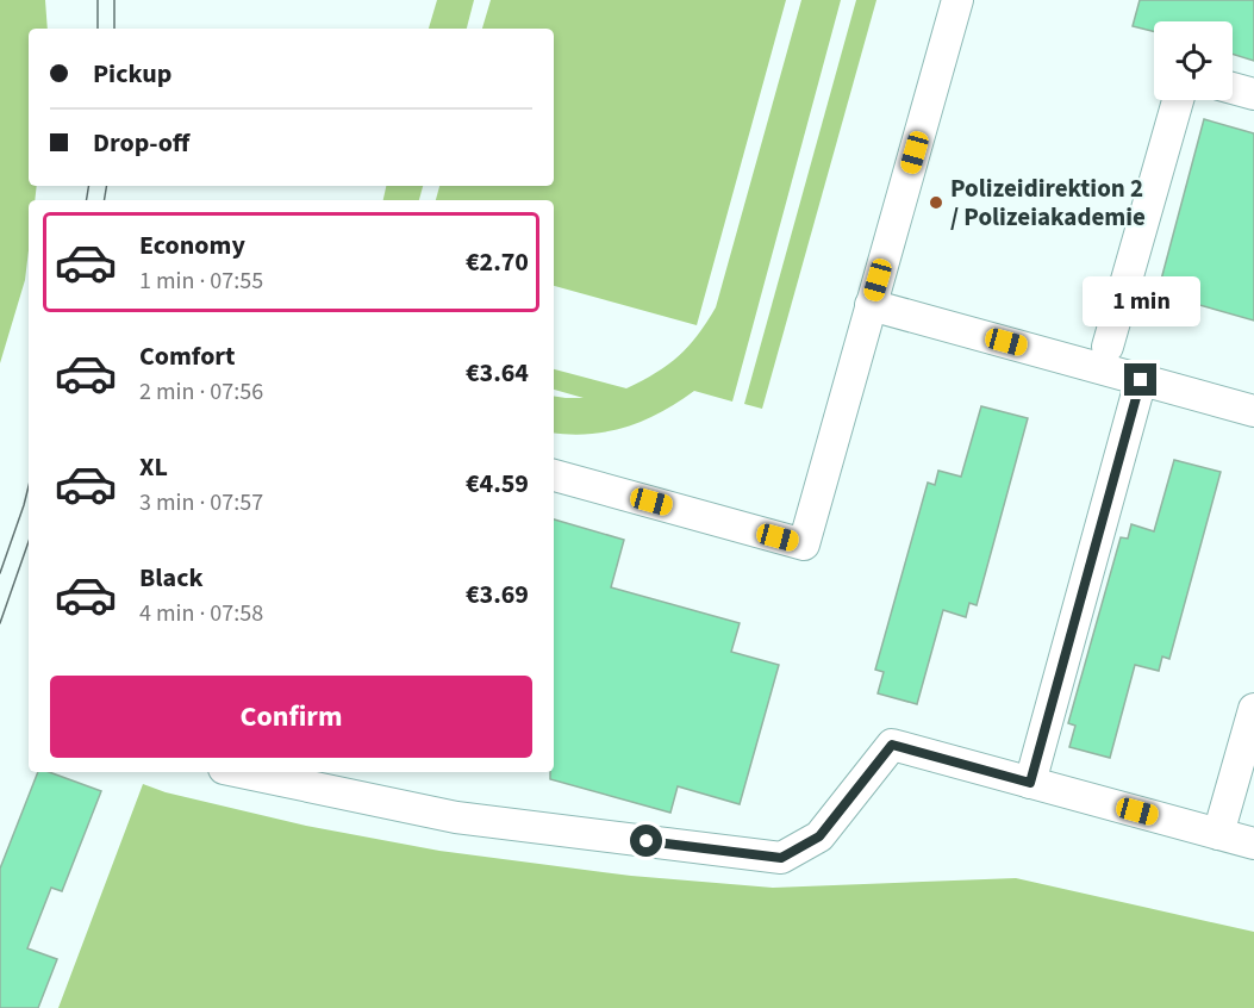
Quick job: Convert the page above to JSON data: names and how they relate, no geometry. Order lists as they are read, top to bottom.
{
  "places": ["Polizeidirektion 2 / Polizeiakademie"],
  "page": {
    "banner": ["Pickup", "Drop-off"],
    "list": [
      {
        "name": "Economy",
        "note": "1 min · 07:55",
        "value": "€2.70"
      },
      {
        "name": "Comfort",
        "note": "2 min · 07:56",
        "value": "€3.64"
      },
      {
        "name": "XL",
        "note": "3 min · 07:57",
        "value": "€4.59"
      },
      {
        "name": "Black",
        "note": "4 min · 07:58",
        "value": "€3.69"
      }
    ],
    "bubble": "1 min",
    "buttons": "Confirm"
  }
}
